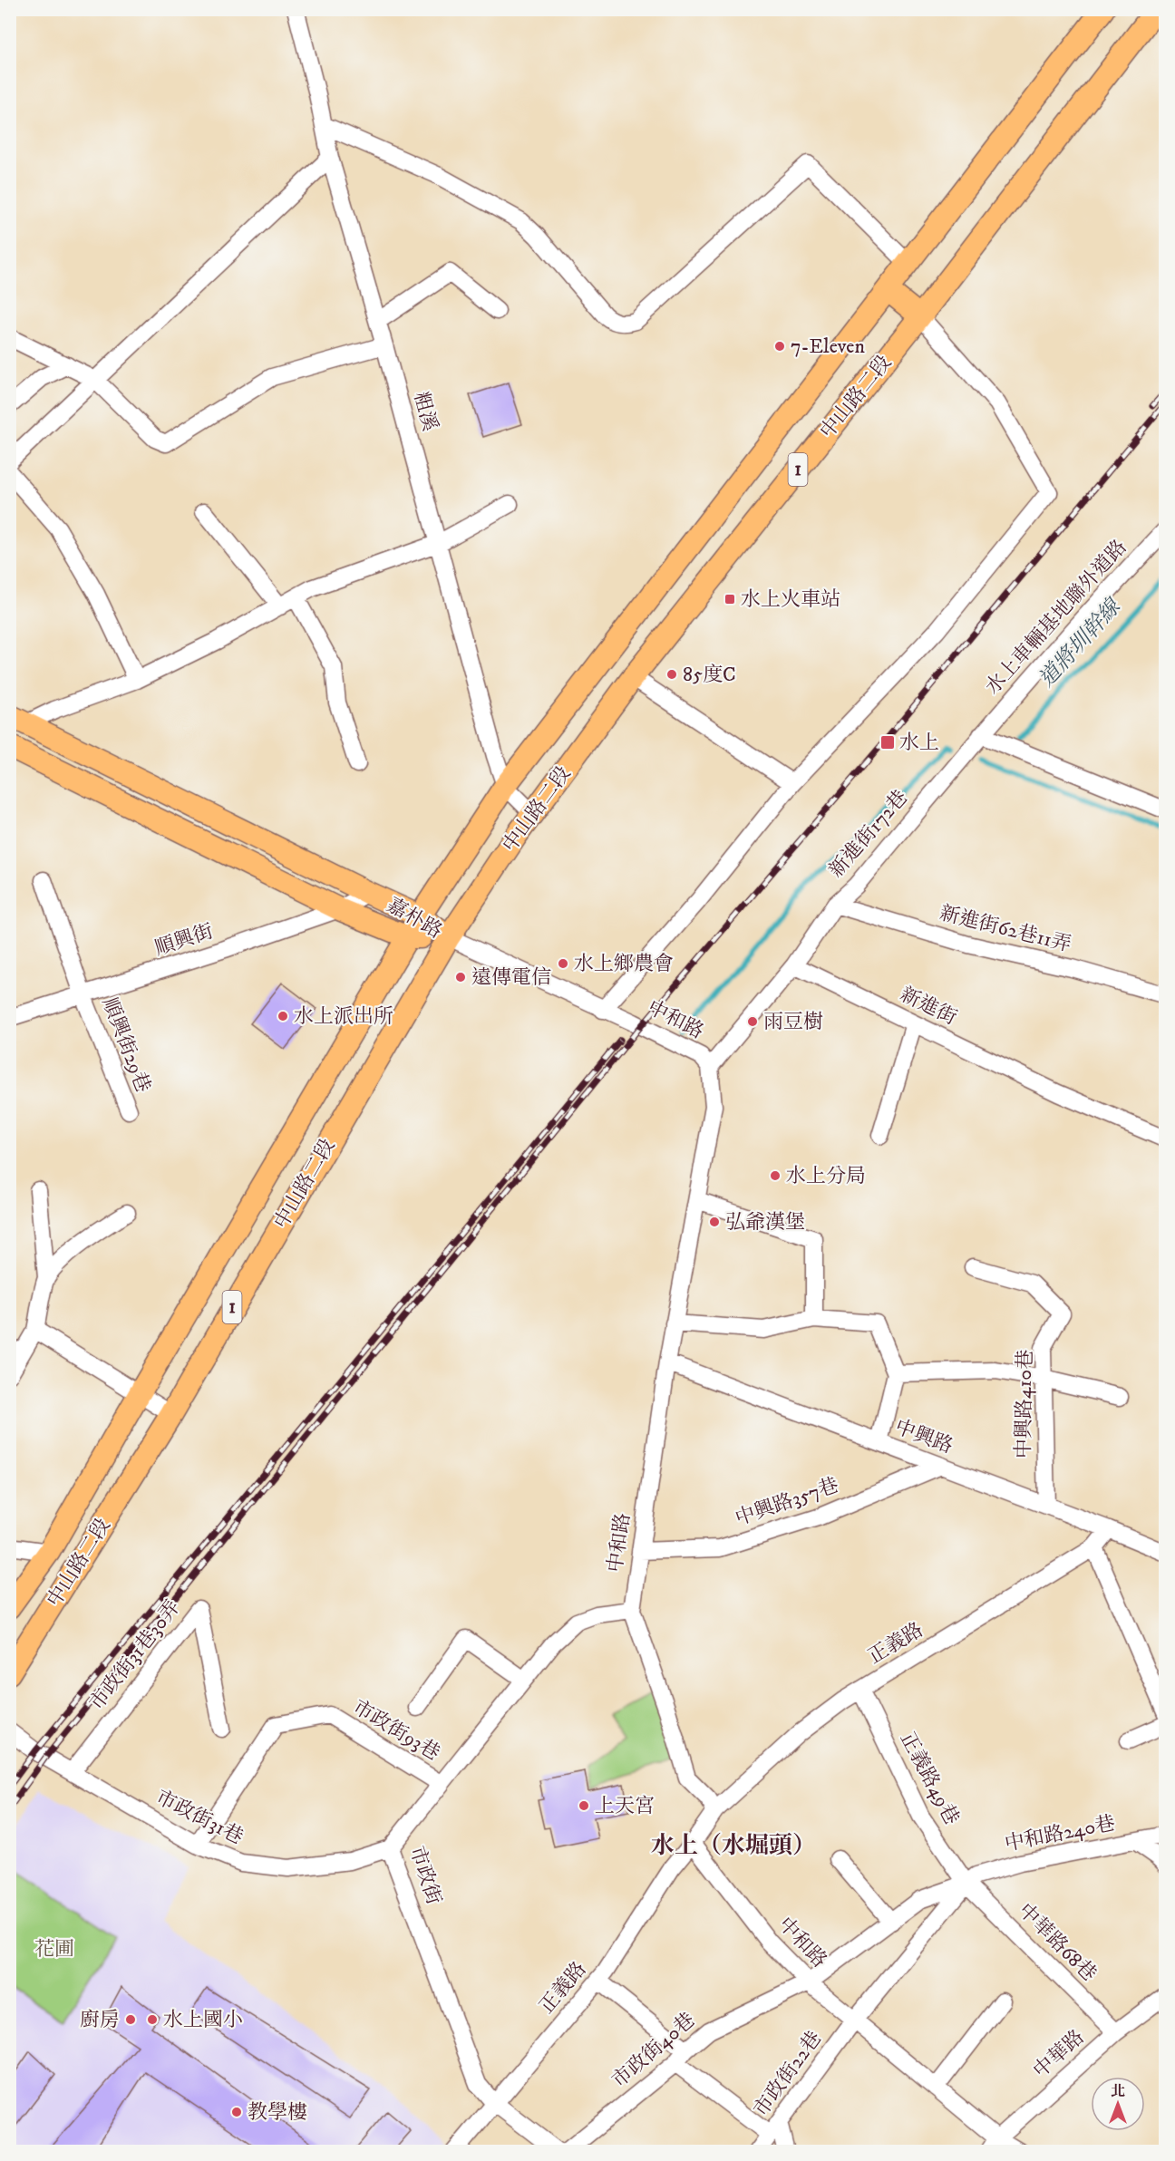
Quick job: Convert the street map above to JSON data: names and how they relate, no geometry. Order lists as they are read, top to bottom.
{
  "streets": {
    "main road": ["中山路二段", "1", "嘉朴路"],
    "street": [
      "粗溪",
      "水上車輛基地聯外道路",
      "新進街172巷",
      "新進街62巷11弄",
      "順興街",
      "新進街",
      "中和路",
      "順興街29巷",
      "中興路410巷",
      "中興路",
      "中興路357巷",
      "正義路",
      "市政街31巷30弄",
      "市政街93巷",
      "正義路49巷",
      "市政街31巷",
      "中和路240巷",
      "市政街",
      "中華路68巷",
      "市政街40巷",
      "中華路",
      "市政街22巷"
    ]
  },
  "crossings": [
    ["中山路二段", "粗溪"],
    ["中山路二段", "嘉朴路"],
    ["中山路二段", "中和路"],
    ["水上車輛基地聯外道路", "新進街172巷"],
    ["新進街172巷", "新進街62巷11弄"],
    ["新進街172巷", "新進街"],
    ["嘉朴路", "順興街"],
    ["嘉朴路", "中和路"],
    ["順興街", "順興街29巷"],
    ["中和路", "中興路"],
    ["中和路", "中興路357巷"],
    ["中和路", "正義路"],
    ["中和路", "中和路240巷"],
    ["中和路", "市政街"],
    ["中和路", "市政街40巷"],
    ["中和路", "中華路"],
    ["中和路", "市政街22巷"],
    ["中興路410巷", "中興路"],
    ["中興路", "中興路357巷"],
    ["中興路", "正義路"],
    ["正義路", "正義路49巷"],
    ["正義路", "市政街"],
    ["市政街31巷30弄", "市政街31巷"],
    ["市政街93巷", "市政街31巷"],
    ["市政街93巷", "市政街"],
    ["正義路49巷", "中和路240巷"],
    ["正義路49巷", "中華路68巷"],
    ["市政街31巷", "市政街"],
    ["中和路240巷", "中華路68巷"],
    ["中和路240巷", "市政街40巷"],
    ["中和路240巷", "市政街22巷"],
    ["中華路68巷", "中華路"]
  ],
  "districts": ["水上（水堀頭）"],
  "water": ["道將圳幹線"],
  "parks": ["花圃"],
  "places": {
    "other": [
      "7-Eleven",
      "85度C",
      "水上鄉農會",
      "遠傳電信",
      "水上派出所",
      "雨豆樹",
      "水上分局",
      "弘爺漢堡",
      "上天宮",
      "廚房",
      "水上國小",
      "教學樓"
    ],
    "transit": ["水上火車站", "水上"]
  },
  "north": "top"
}
